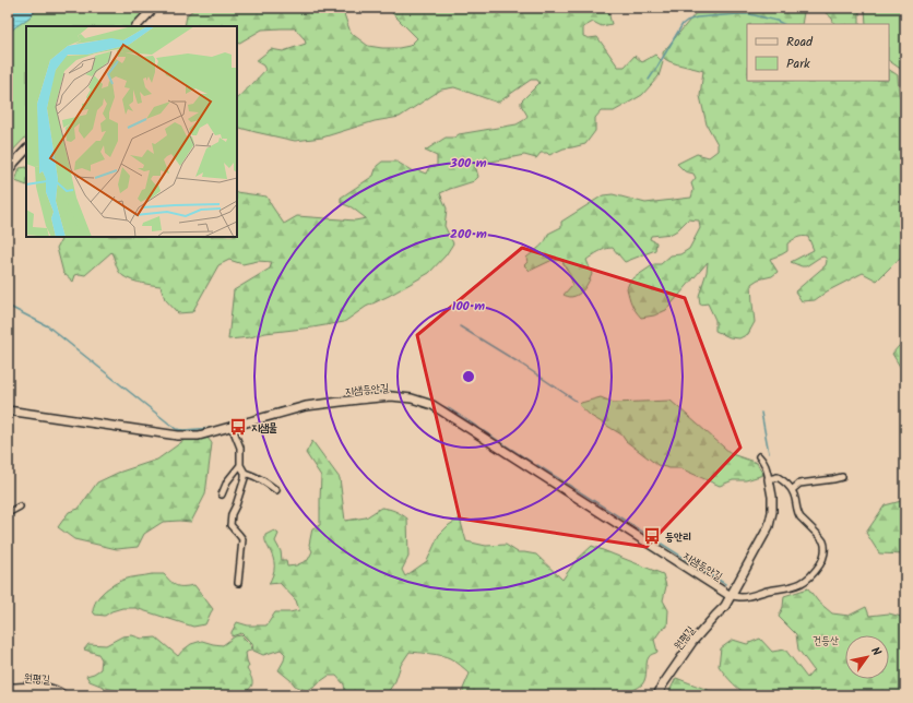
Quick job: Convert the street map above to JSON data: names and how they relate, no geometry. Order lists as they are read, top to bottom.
{
  "streets": {
    "street": ["지샘등안길", "원평길"]
  },
  "crossings": [
    ["지샘등안길", "원평길"]
  ],
  "parks": ["건등산"],
  "places": {
    "bus stop": ["지샘물", "등안리"]
  },
  "legend": ["Road", "Park"],
  "north": "top right",
  "rings": ["300 m", "200 m", "100 m"]
}
